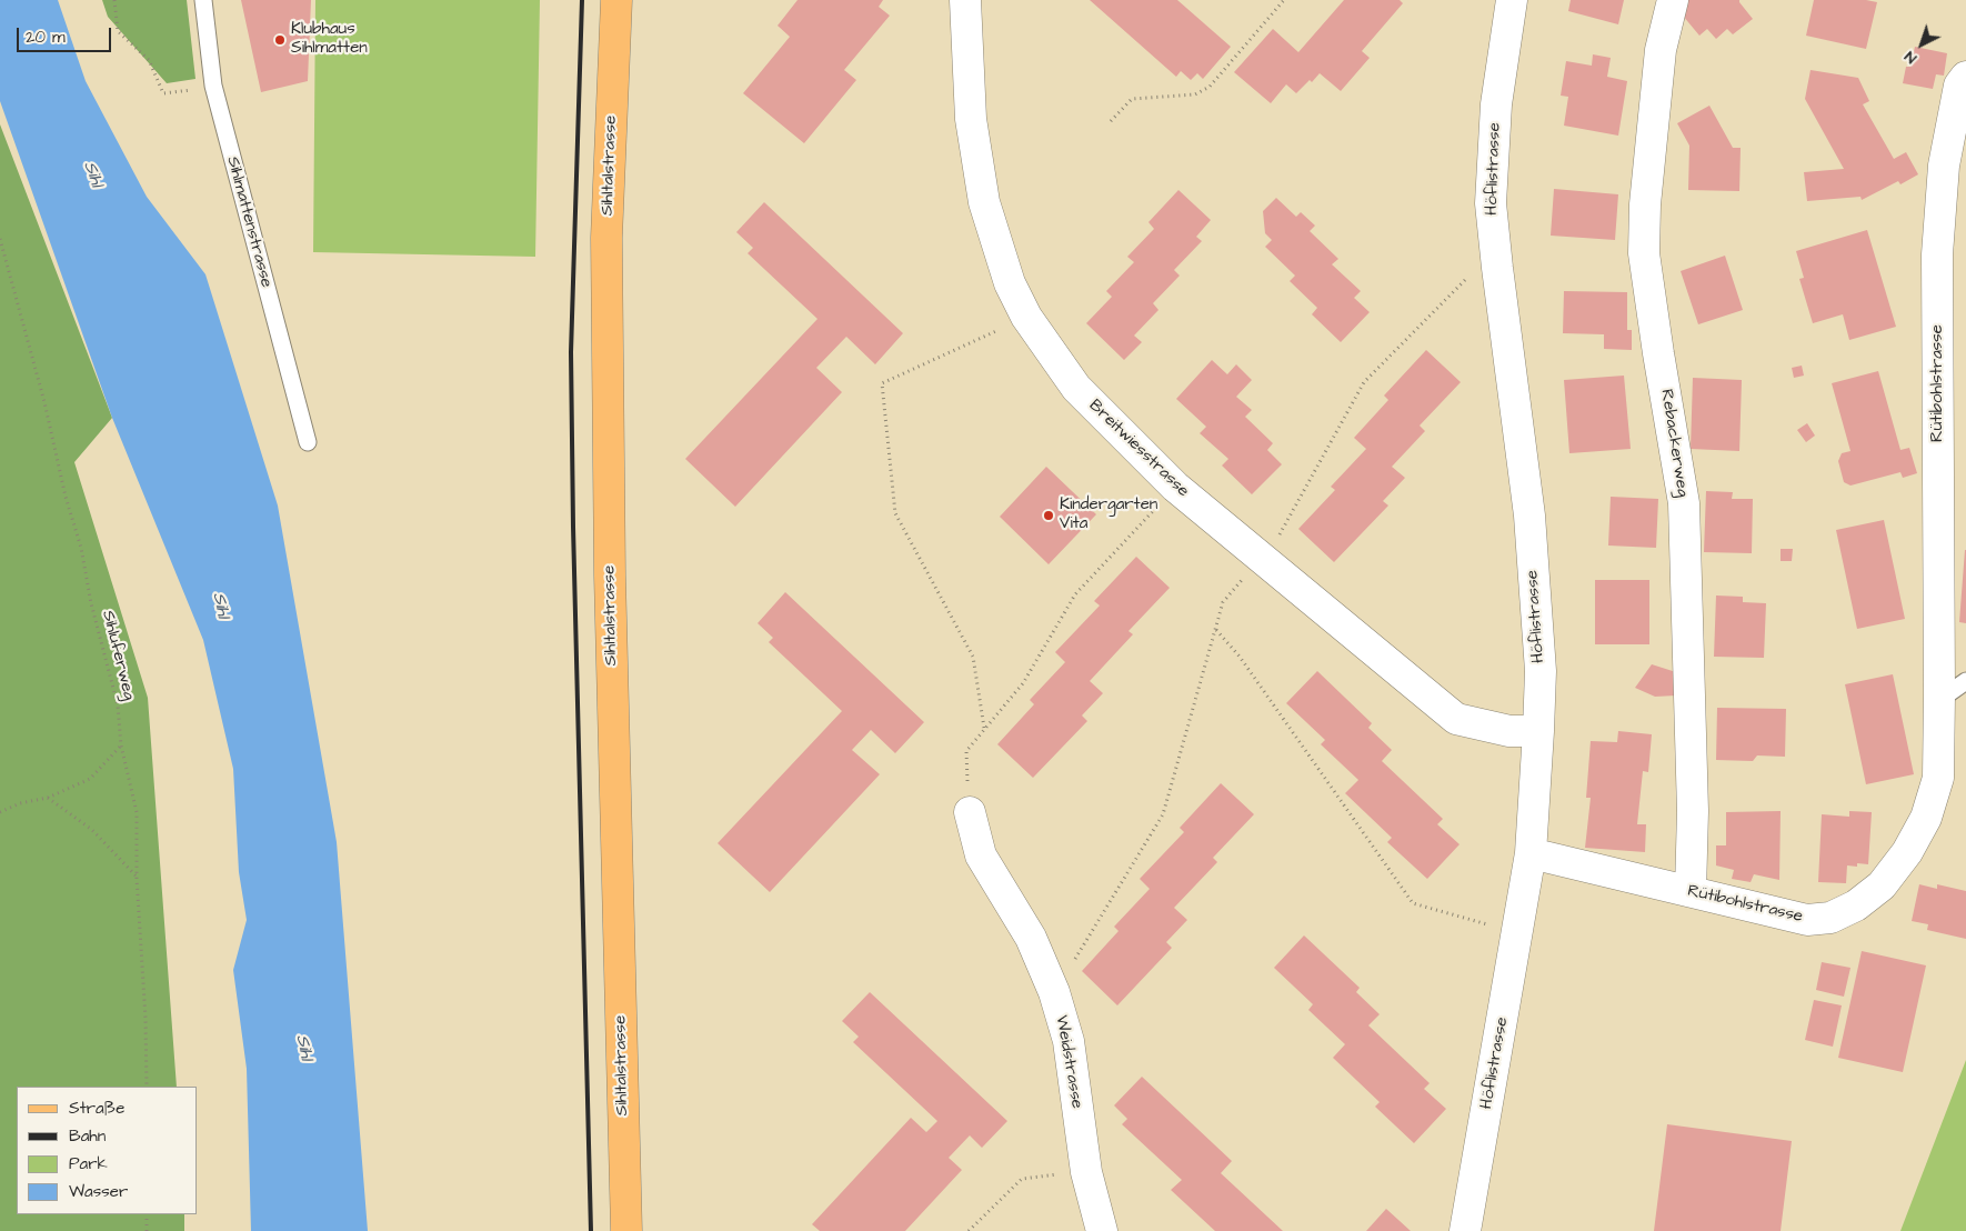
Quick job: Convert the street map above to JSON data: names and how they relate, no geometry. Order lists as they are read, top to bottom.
{
  "streets": {
    "main road": ["Sihltalstrasse"],
    "street": [
      "Höflistrasse",
      "Rütibohlstrasse",
      "Rebackerweg",
      "Breitwiesstrasse",
      "Weidstrasse"
    ],
    "lane": ["Sihlmattenstrasse"],
    "path": ["Sihluferweg"]
  },
  "crossings": [
    ["Höflistrasse", "Rütibohlstrasse"],
    ["Höflistrasse", "Breitwiesstrasse"],
    ["Rütibohlstrasse", "Rebackerweg"]
  ],
  "water": ["Sihl"],
  "places": ["Klubhaus Sihlmatten", "Kindergarten Vita"],
  "legend": [
    "Straße",
    "Bahn",
    "Park",
    "Wasser"
  ],
  "scale_bar": "20 m",
  "north": "bottom left"
}
